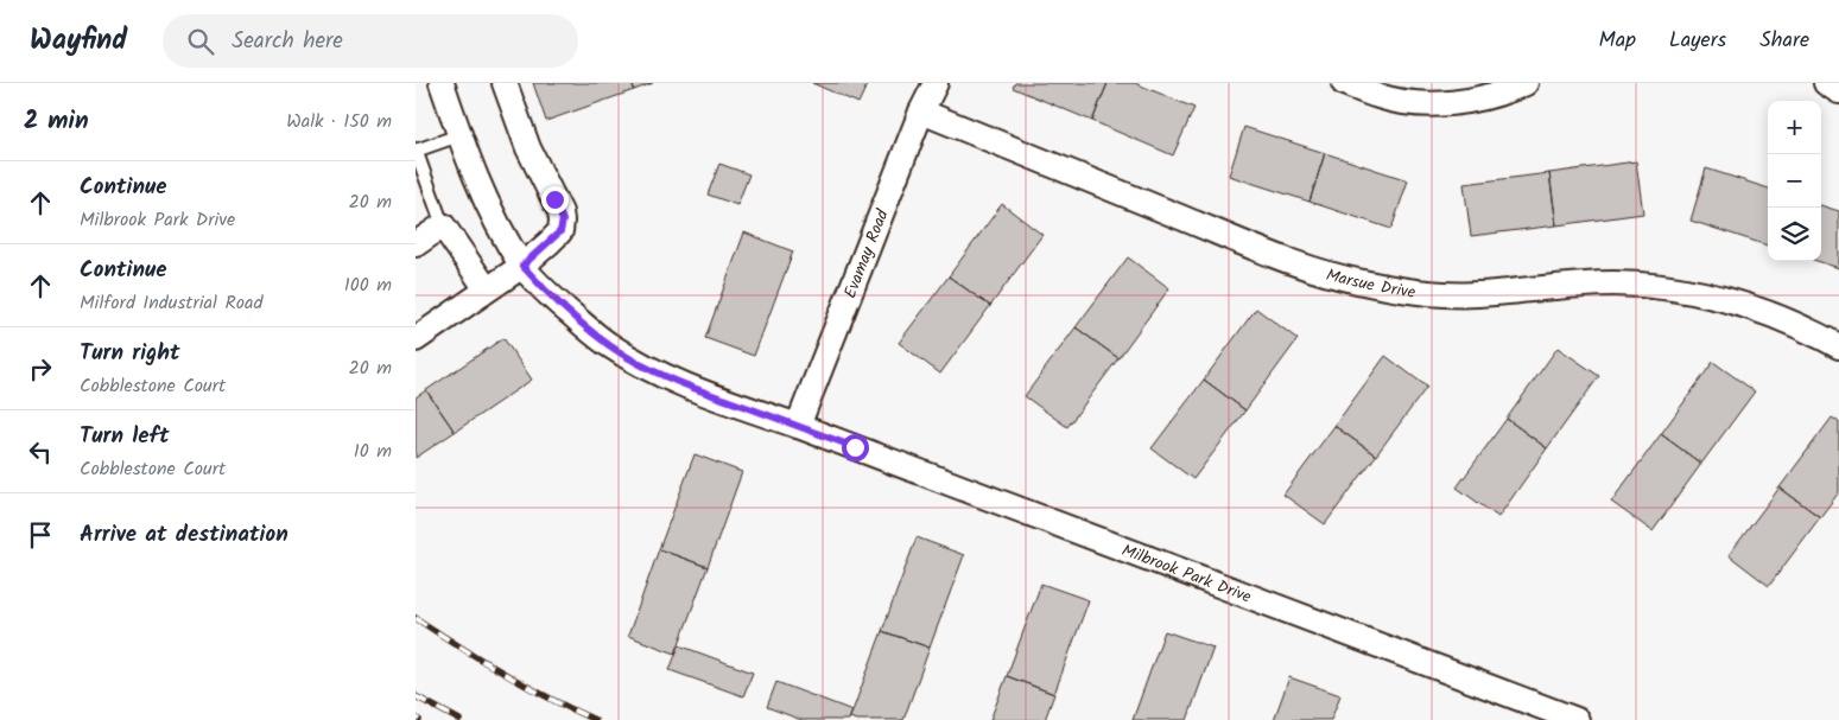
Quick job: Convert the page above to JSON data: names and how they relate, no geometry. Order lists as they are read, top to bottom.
{
  "streets": {
    "street": ["Evamay Road", "Marsue Drive", "Milbrook Park Drive"]
  },
  "crossings": [
    ["Evamay Road", "Marsue Drive"],
    ["Evamay Road", "Milbrook Park Drive"]
  ],
  "page": {
    "header": "Wayfind",
    "search": "Search here",
    "nav": ["Map", "Layers", "Share"],
    "heading": ["2 min", "Walk · 150 m"],
    "map_buttons": ["+", "−"],
    "list": [
      ["Continue", "Milbrook Park Drive", "20 m"],
      ["Continue", "Milford Industrial Road", "100 m"],
      ["Turn right", "Cobblestone Court", "20 m"],
      ["Turn left", "Cobblestone Court", "10 m"],
      "Arrive at destination"
    ]
  }
}
